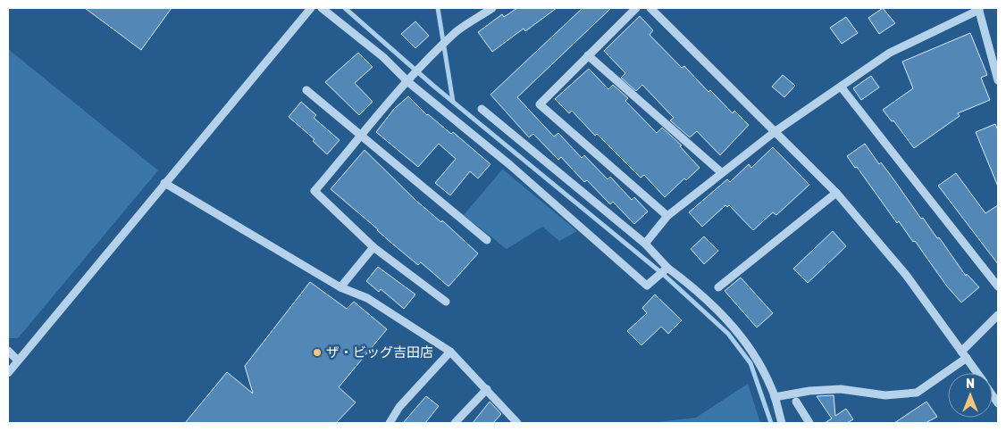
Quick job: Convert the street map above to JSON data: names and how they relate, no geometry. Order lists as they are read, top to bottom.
{
  "places": ["ザ・ビッグ吉田店"],
  "north": "top"
}
